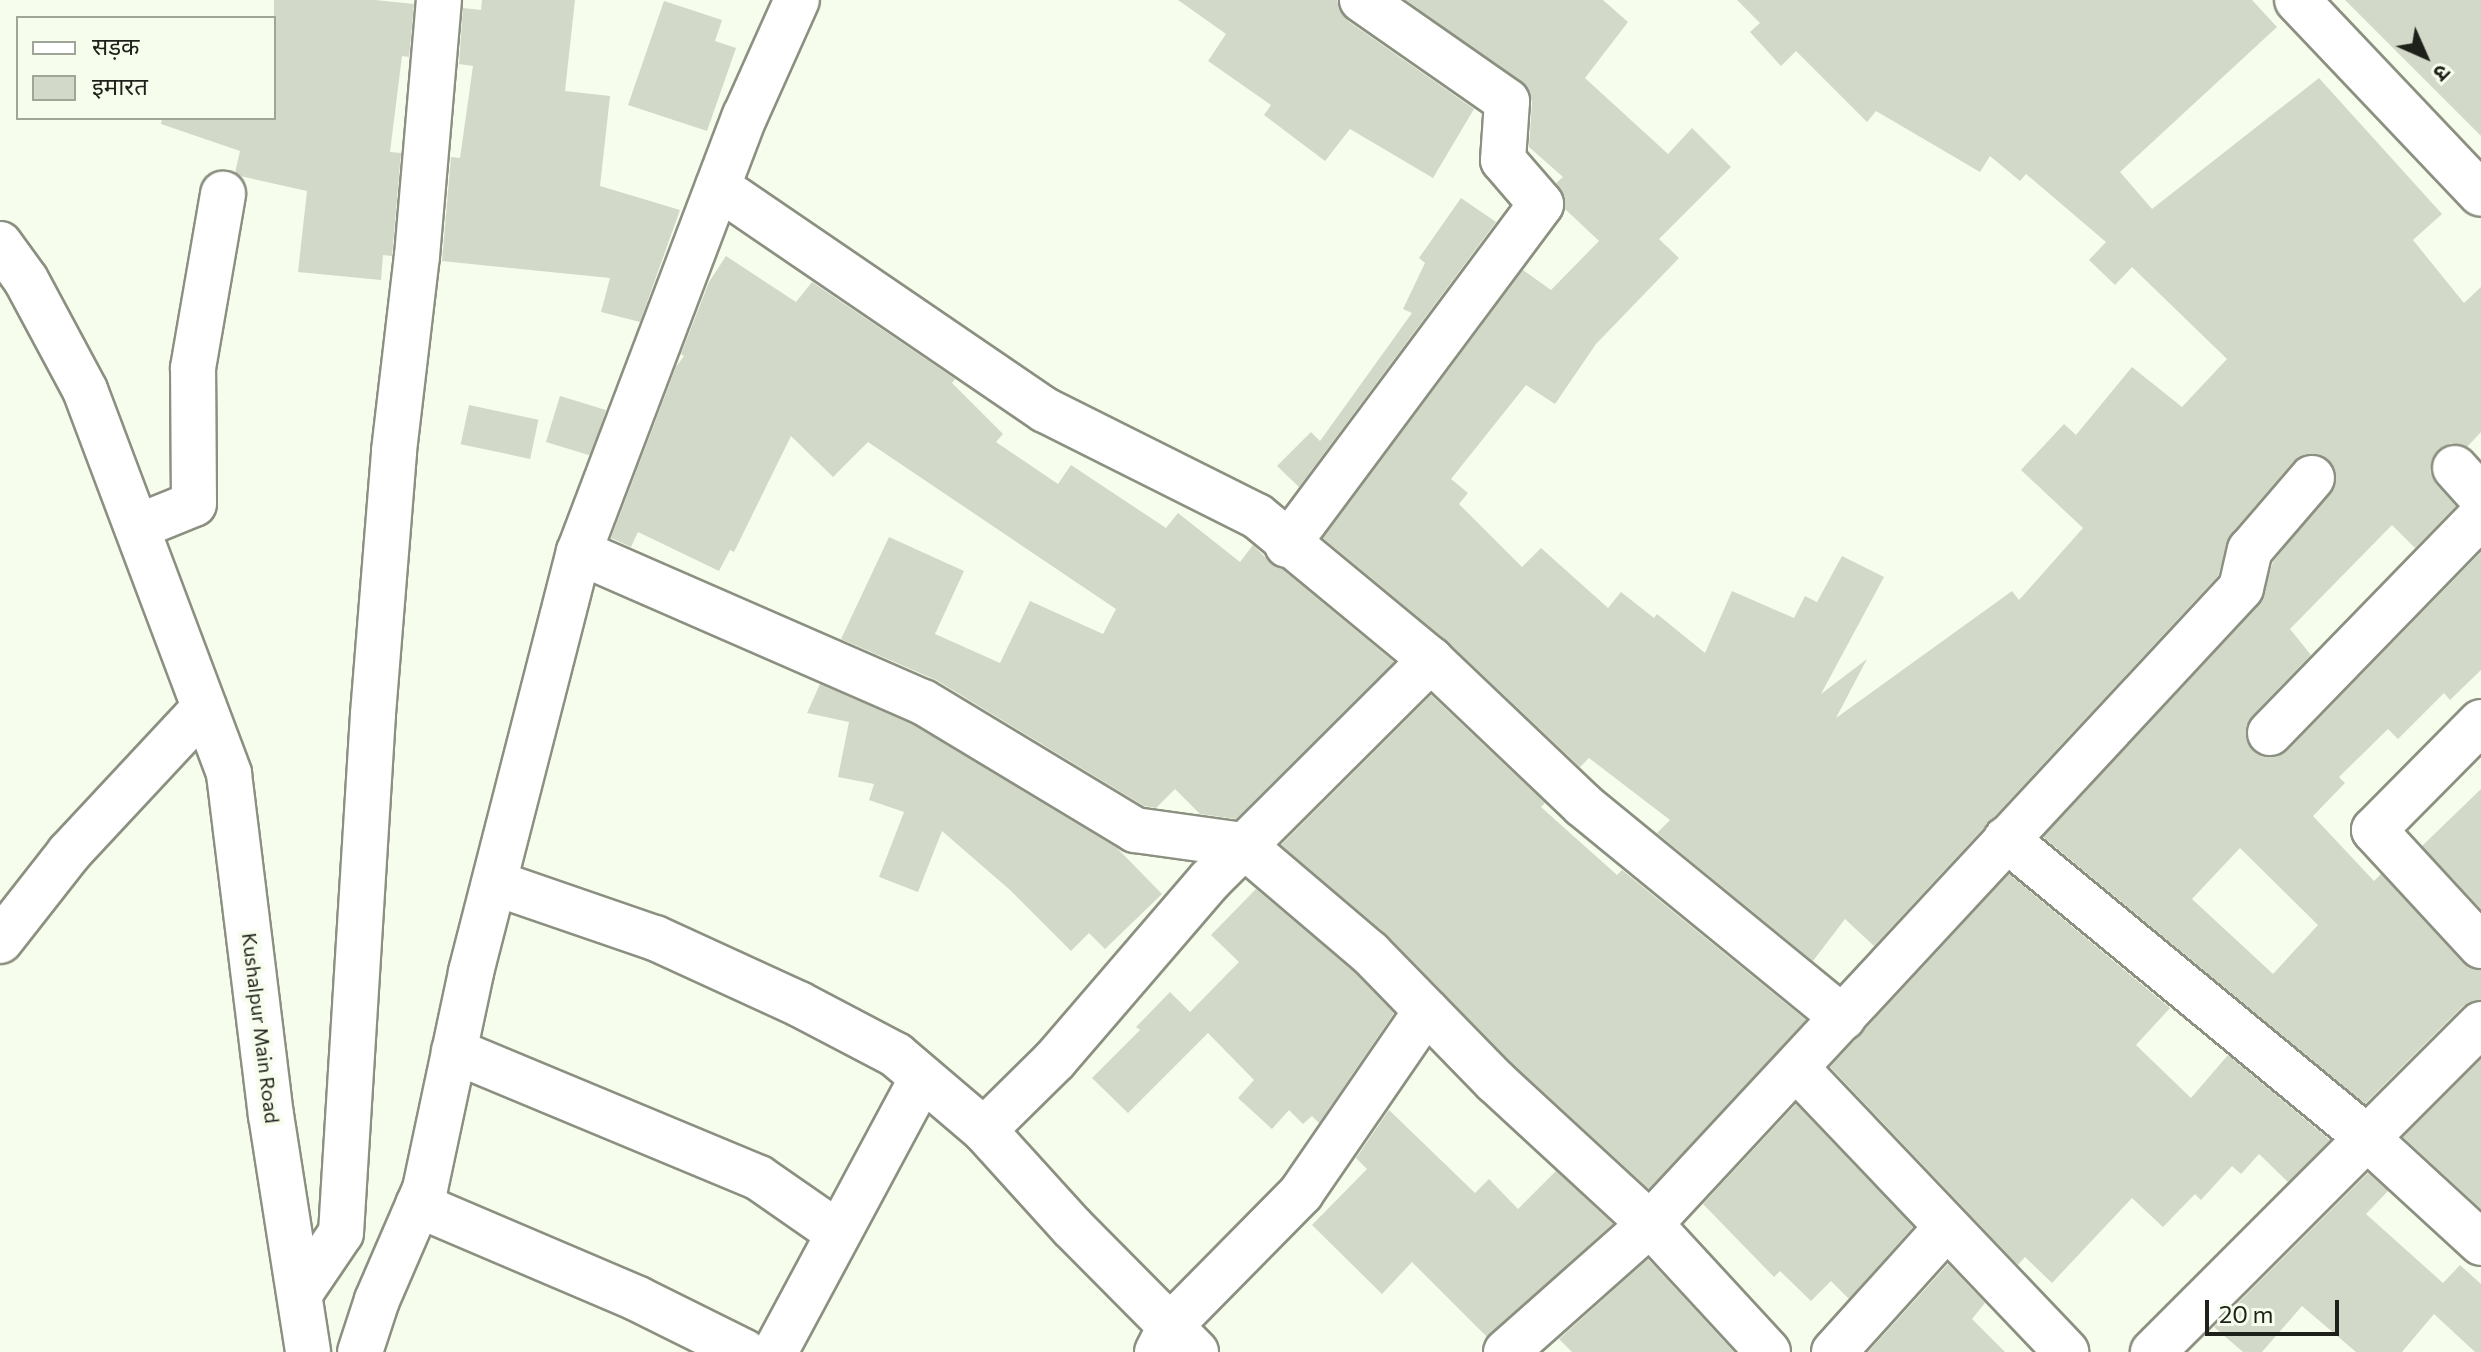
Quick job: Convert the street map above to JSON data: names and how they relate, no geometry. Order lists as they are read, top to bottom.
{
  "streets": {
    "street": ["Kushalpur Main Road"]
  },
  "legend": ["सड़क", "इमारत"],
  "scale_bar": "20 m",
  "north": "bottom right"
}
